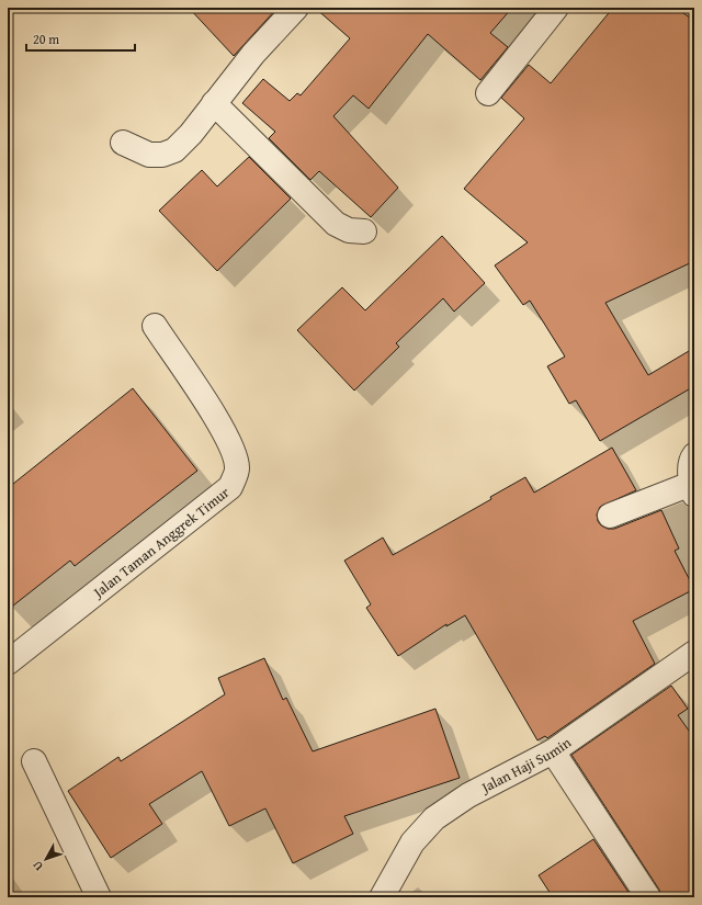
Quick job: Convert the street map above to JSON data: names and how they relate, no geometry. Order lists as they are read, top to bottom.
{
  "streets": {
    "street": ["Jalan Taman Anggrek Timur", "Jalan Haji Sumin"]
  },
  "scale_bar": "20 m",
  "north": "bottom left"
}
